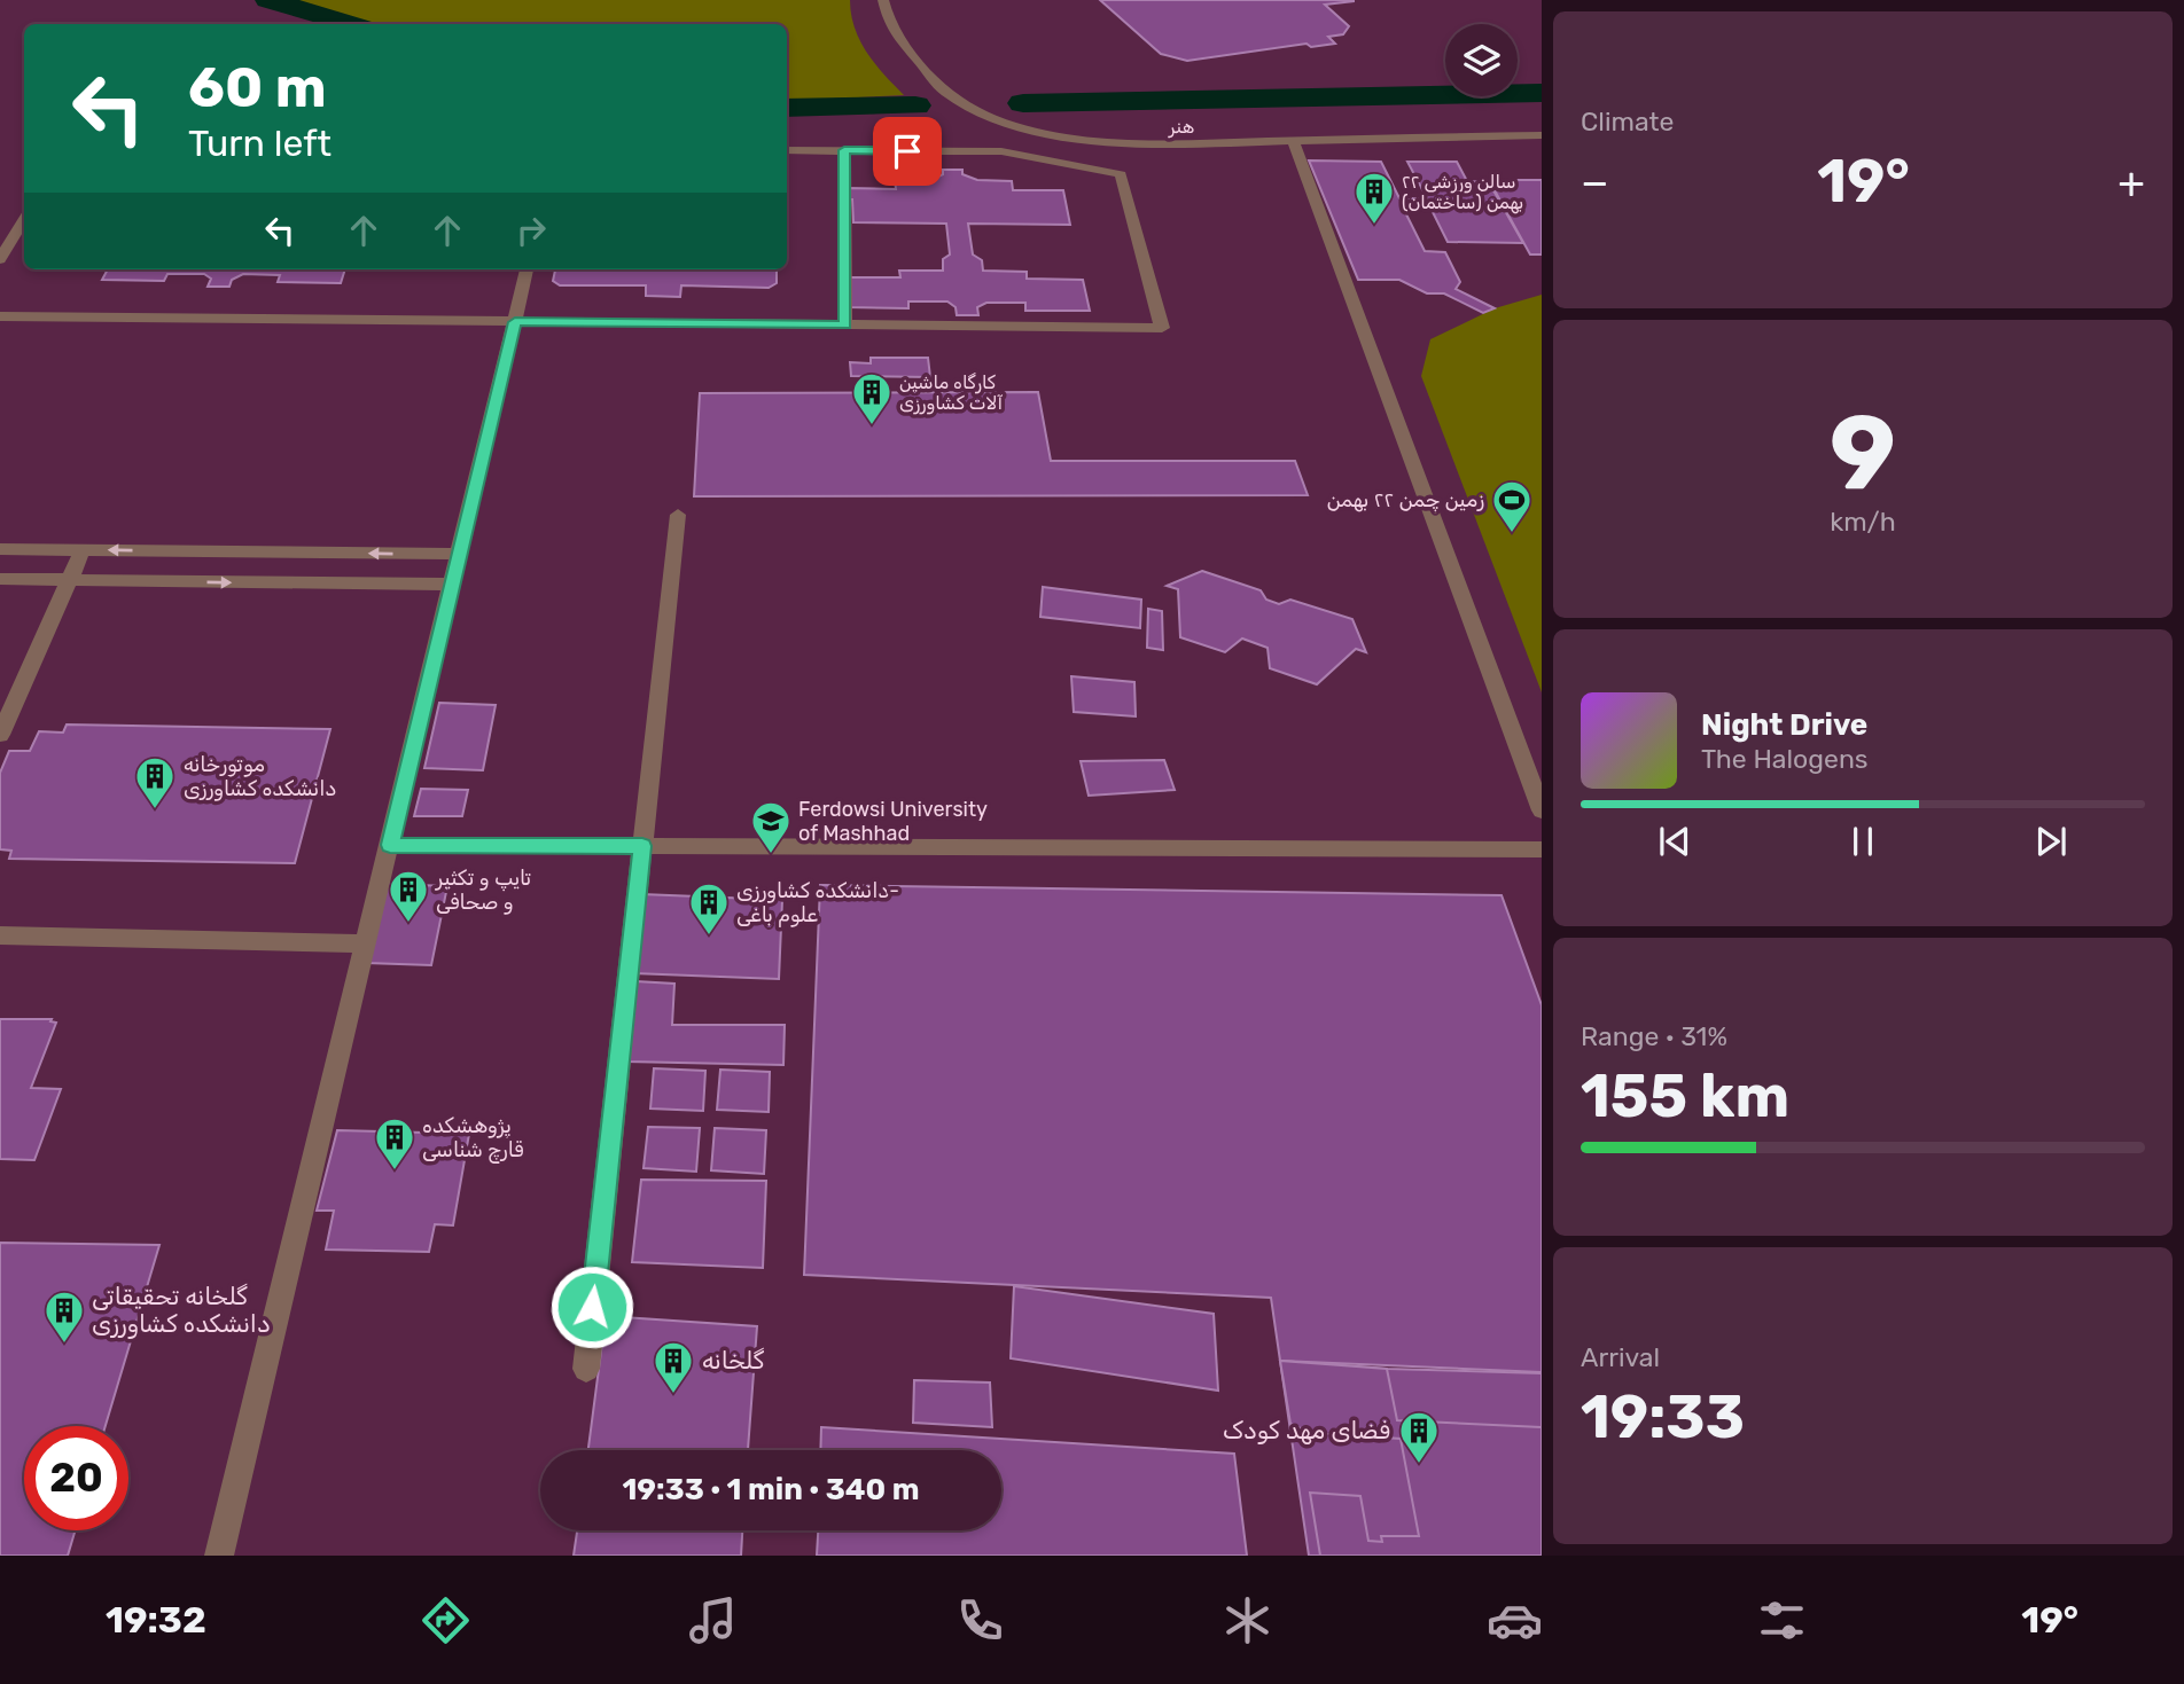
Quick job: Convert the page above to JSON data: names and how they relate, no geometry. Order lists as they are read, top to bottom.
{
  "streets": {
    "lane": ["هنر"]
  },
  "places": {
    "building": [
      "سالن ورزشی ۲۲ بهمن (ساختمان)",
      "کارگاه ماشین آلات کشاورزی",
      "موتورخانه دانشکده کشاورزی",
      "تایپ و تکثیر و صحافی",
      "دانشکده کشاورزی- علوم باغی",
      "پژوهشکده قارچ شناسی",
      "گلخانه تحقیقاتی دانشکده کشاورزی",
      "گلخانه",
      "فضای مهد کودک"
    ],
    "sports": ["زمین چمن ۲۲ بهمن"],
    "school or university": ["Ferdowsi University of Mashhad"]
  },
  "page": {
    "tile": [
      "Climate",
      ["9", "km/h"],
      ["Range · 31%", "155 km"],
      ["Arrival", "19:33"]
    ],
    "turn": ["60 m", "Turn left"],
    "heat": ["−", "19°", "+"],
    "song": ["Night Drive", "The Halogens"],
    "limit": "20",
    "trip": "19:33 · 1 min · 340 m",
    "tabs": ["19:32", "19°"]
  }
}
